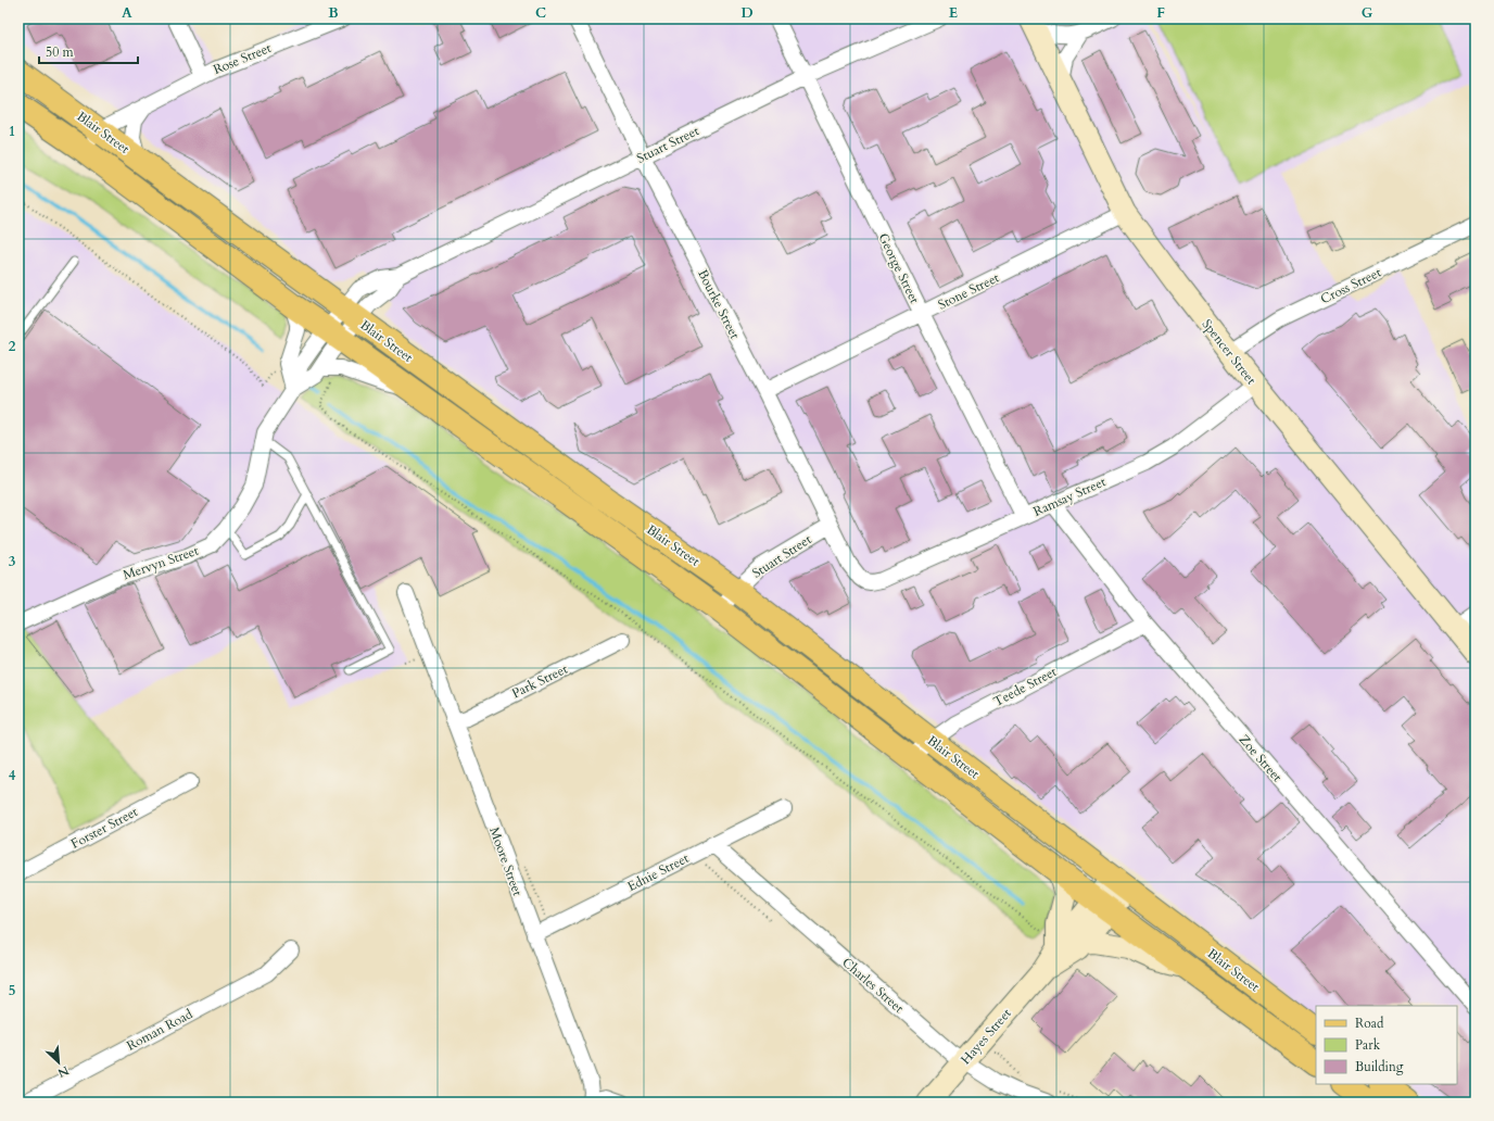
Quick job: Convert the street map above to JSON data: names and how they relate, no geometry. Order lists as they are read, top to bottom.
{
  "streets": {
    "main road": ["Blair Street", "Spencer Street", "Hayes Street"],
    "street": [
      "Rose Street",
      "Stuart Street",
      "George Street",
      "Cross Street",
      "Stone Street",
      "Bourke Street",
      "Ramsay Street",
      "Mervyn Street",
      "Park Street",
      "Teede Street",
      "Zoe Street",
      "Forster Street",
      "Moore Street",
      "Ednie Street",
      "Charles Street",
      "Roman Road"
    ]
  },
  "crossings": [
    ["Rose Street", "Blair Street"],
    ["Blair Street", "Stuart Street"],
    ["Blair Street", "Mervyn Street"],
    ["Blair Street", "Teede Street"],
    ["Blair Street", "Hayes Street"],
    ["Stuart Street", "George Street"],
    ["Stuart Street", "Bourke Street"],
    ["Stuart Street", "Mervyn Street"],
    ["George Street", "Stone Street"],
    ["George Street", "Ramsay Street"],
    ["Cross Street", "Spencer Street"],
    ["Stone Street", "Bourke Street"],
    ["Stone Street", "Spencer Street"],
    ["Bourke Street", "Ramsay Street"],
    ["Spencer Street", "Ramsay Street"],
    ["Ramsay Street", "Zoe Street"],
    ["Park Street", "Moore Street"],
    ["Teede Street", "Zoe Street"],
    ["Moore Street", "Ednie Street"],
    ["Ednie Street", "Charles Street"],
    ["Charles Street", "Hayes Street"]
  ],
  "legend": ["Road", "Park", "Building"],
  "scale_bar": "50 m",
  "north": "bottom right",
  "grid": {
    "columns": [
      "A",
      "B",
      "C",
      "D",
      "E",
      "F",
      "G"
    ],
    "rows": [
      "1",
      "2",
      "3",
      "4",
      "5"
    ]
  }
}
